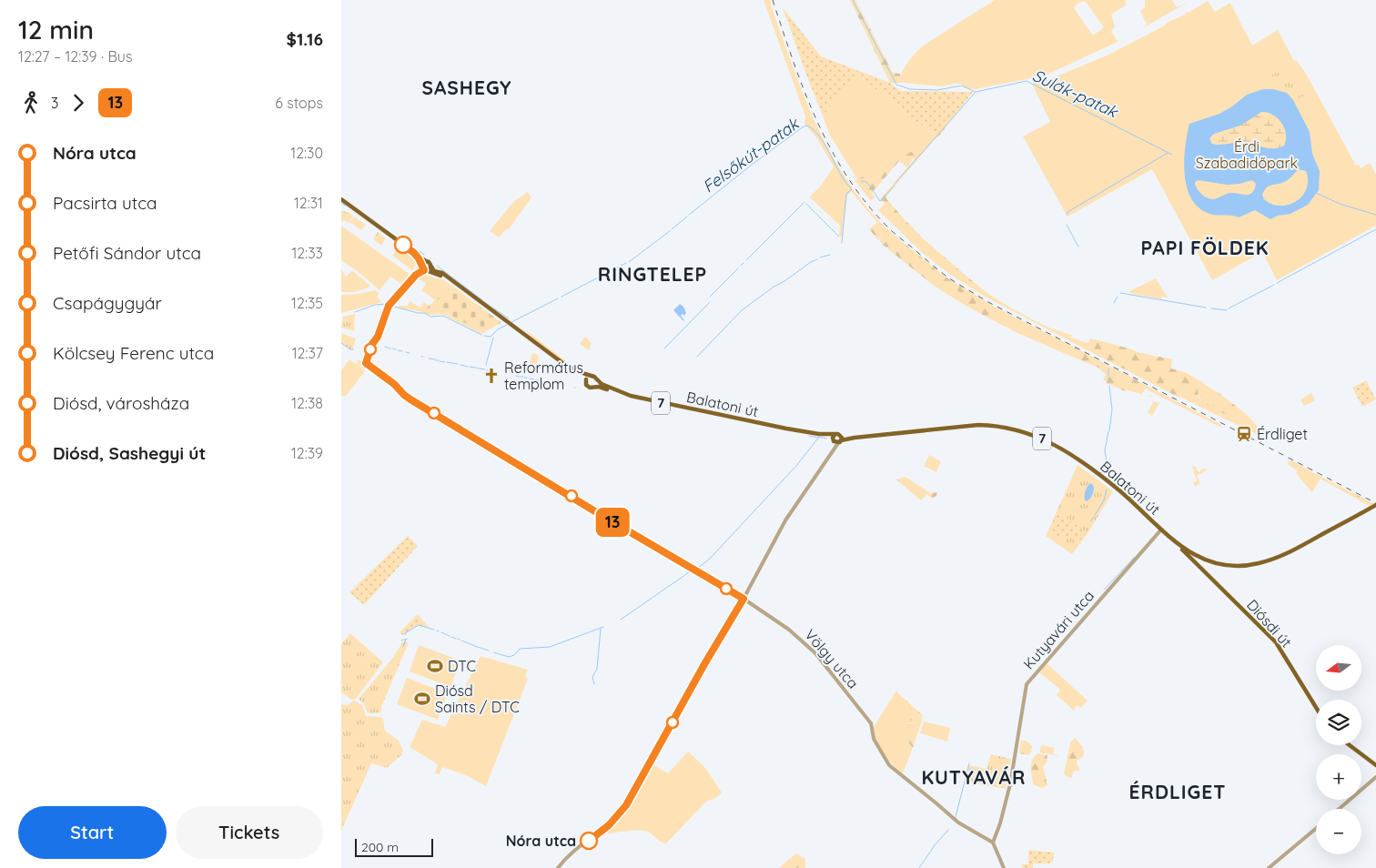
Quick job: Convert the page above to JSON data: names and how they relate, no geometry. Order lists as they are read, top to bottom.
{
  "streets": {
    "main road": ["7", "Balatoni út", "Diósdi út"],
    "street": ["Kutyavári utca", "Völgy utca"]
  },
  "crossings": [
    ["7", "Balatoni út"],
    ["7", "Völgy utca"],
    ["Balatoni út", "Diósdi út"],
    ["Balatoni út", "Kutyavári utca"],
    ["Kutyavári utca", "Völgy utca"]
  ],
  "districts": [
    "SASHEGY",
    "PAPI FÖLDEK",
    "RINGTELEP",
    "KUTYAVÁR",
    "ÉRDLIGET"
  ],
  "water": ["Sulák-patak", "Felsőkút-patak"],
  "parks": ["Érdi Szabadidőpark"],
  "places": {
    "church": ["Református templom"],
    "station": ["Érdliget"],
    "sports": ["DTC", "Diósd Saints / DTC"],
    "other": ["Nóra utca"]
  },
  "lines": ["bus line 13"],
  "scale_bar": "200 m",
  "north": "left",
  "page": {
    "heading": ["12 min", "12:27 – 12:39 · Bus", "$1.16"],
    "on_map": "13",
    "legs": ["3", "13", "6 stops"],
    "list": [
      {
        "name": "Nóra utca",
        "value": "12:30"
      },
      {
        "name": "Pacsirta utca",
        "value": "12:31"
      },
      {
        "name": "Petőfi Sándor utca",
        "value": "12:33"
      },
      {
        "name": "Csapágygyár",
        "value": "12:35"
      },
      {
        "name": "Kölcsey Ferenc utca",
        "value": "12:37"
      },
      {
        "name": "Diósd, városháza",
        "value": "12:38"
      },
      {
        "name": "Diósd, Sashegyi út",
        "value": "12:39"
      }
    ],
    "map_buttons": ["+", "−"],
    "buttons": ["Start", "Tickets"],
    "scale": "200 m"
  }
}
